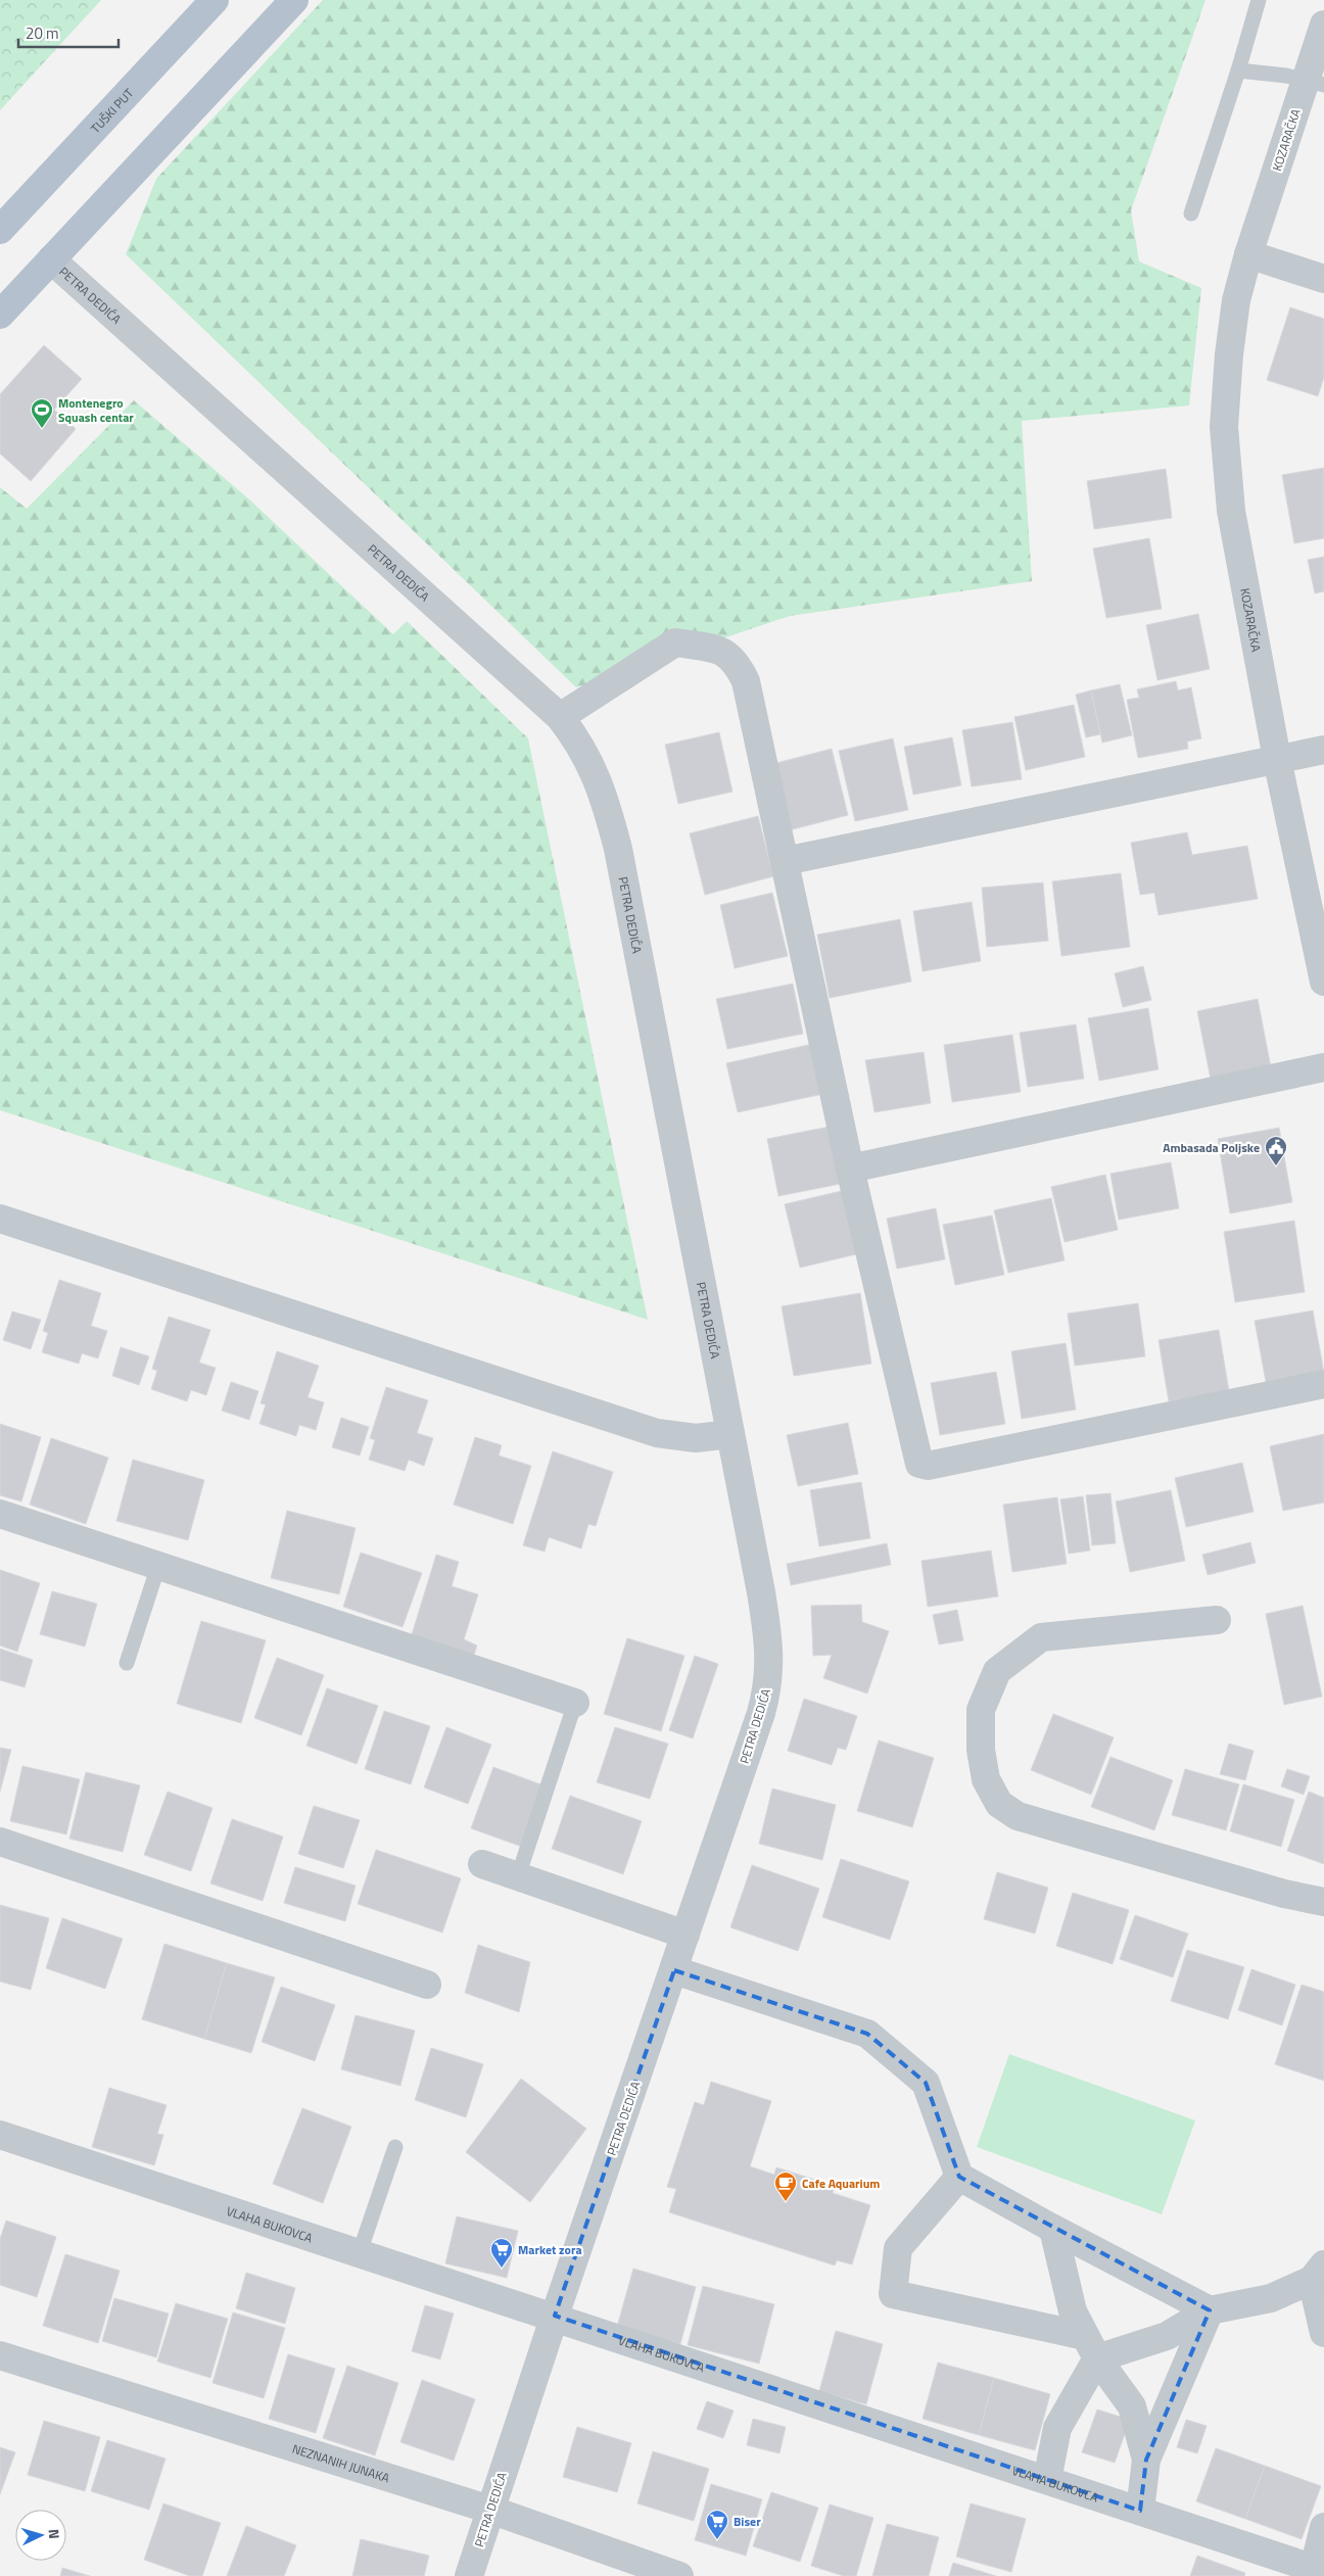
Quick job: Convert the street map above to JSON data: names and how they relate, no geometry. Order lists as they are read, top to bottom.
{
  "streets": {
    "main road": ["TUŠKI PUT"],
    "street": [
      "KOZARAČKA",
      "PETRA DEDIĆA",
      "VLAHA BUKOVCA",
      "NEZNANIH JUNAKA"
    ]
  },
  "crossings": [
    ["PETRA DEDIĆA", "VLAHA BUKOVCA"],
    ["PETRA DEDIĆA", "NEZNANIH JUNAKA"]
  ],
  "places": {
    "sports": ["Montenegro Squash centar"],
    "public building": ["Ambasada Poljske"],
    "cafe": ["Cafe Aquarium"],
    "supermarket": ["Market zora", "Biser"]
  },
  "scale_bar": "20 m",
  "north": "right"
}
